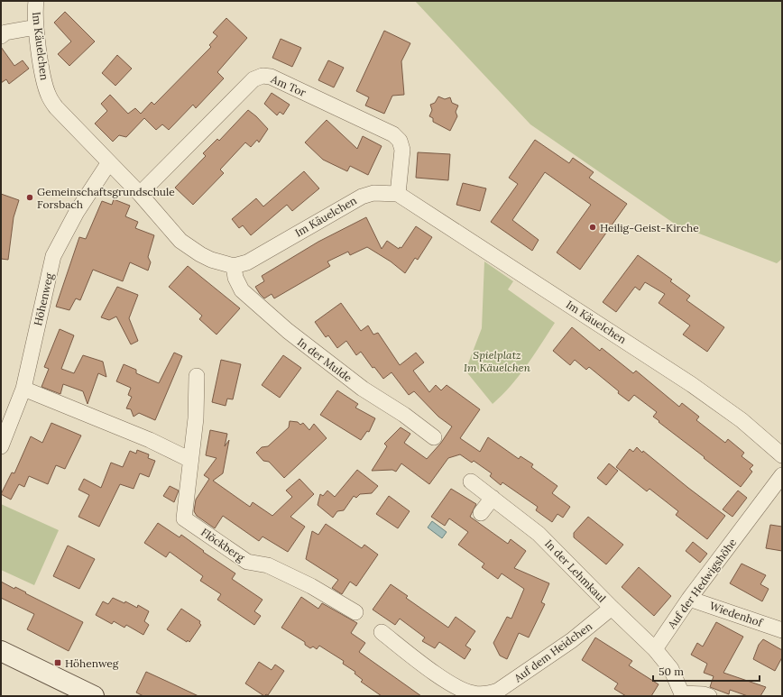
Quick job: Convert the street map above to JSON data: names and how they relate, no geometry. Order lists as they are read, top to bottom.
{
  "streets": {
    "street": [
      "Im Käuelchen",
      "Am Tor",
      "Höhenweg",
      "In der Mulde",
      "Flöckberg",
      "In der Lehmkaul",
      "Auf der Hedwigshöhe",
      "Wiedenhof",
      "Auf dem Heidchen"
    ]
  },
  "crossings": [
    ["Im Käuelchen", "Am Tor"],
    ["Im Käuelchen", "Höhenweg"],
    ["Im Käuelchen", "In der Mulde"],
    ["In der Lehmkaul", "Auf der Hedwigshöhe"],
    ["In der Lehmkaul", "Auf dem Heidchen"],
    ["Auf der Hedwigshöhe", "Wiedenhof"]
  ],
  "parks": ["Spielplatz Im Käuelchen"],
  "places": {
    "other": ["Gemeinschaftsgrundschule Forsbach", "Heilig-Geist-Kirche"],
    "transit": ["Höhenweg"]
  },
  "scale_bar": "50 m"
}
